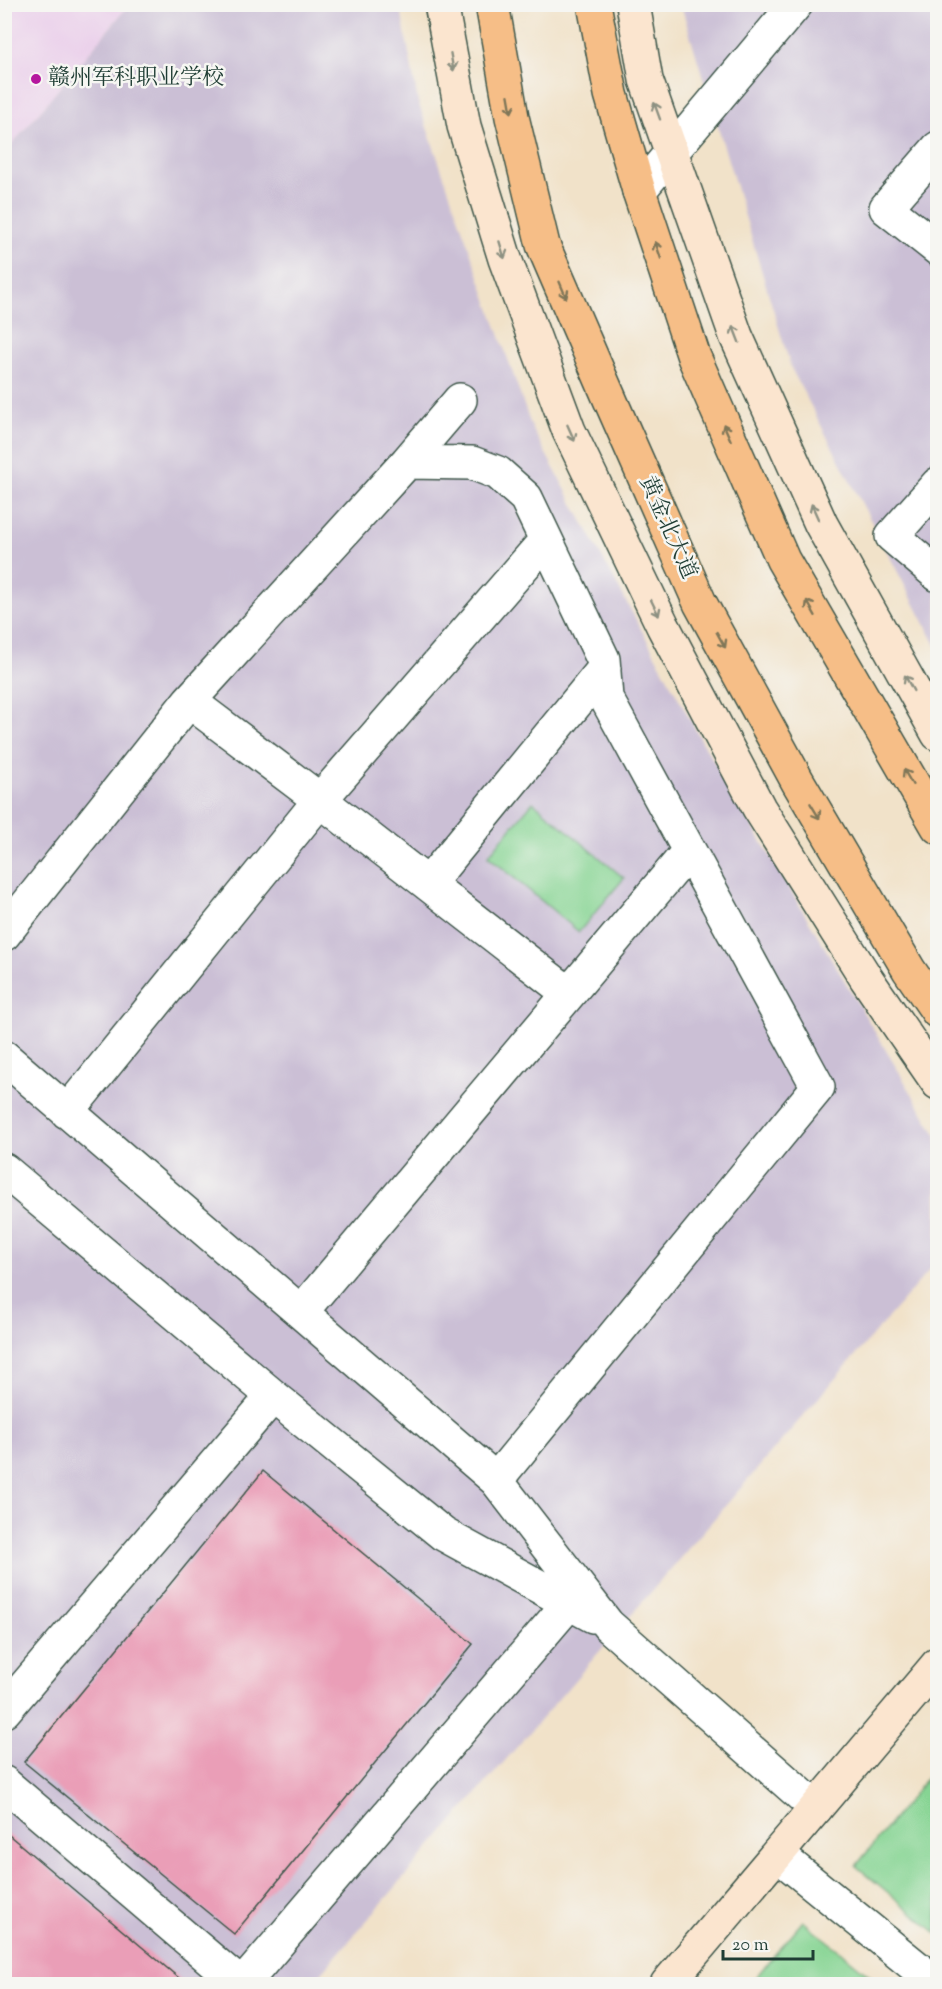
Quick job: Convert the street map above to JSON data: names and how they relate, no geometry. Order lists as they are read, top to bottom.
{
  "streets": {
    "main road": ["黄金北大道"]
  },
  "places": ["赣州军科职业学校"],
  "scale_bar": "20 m"
}
